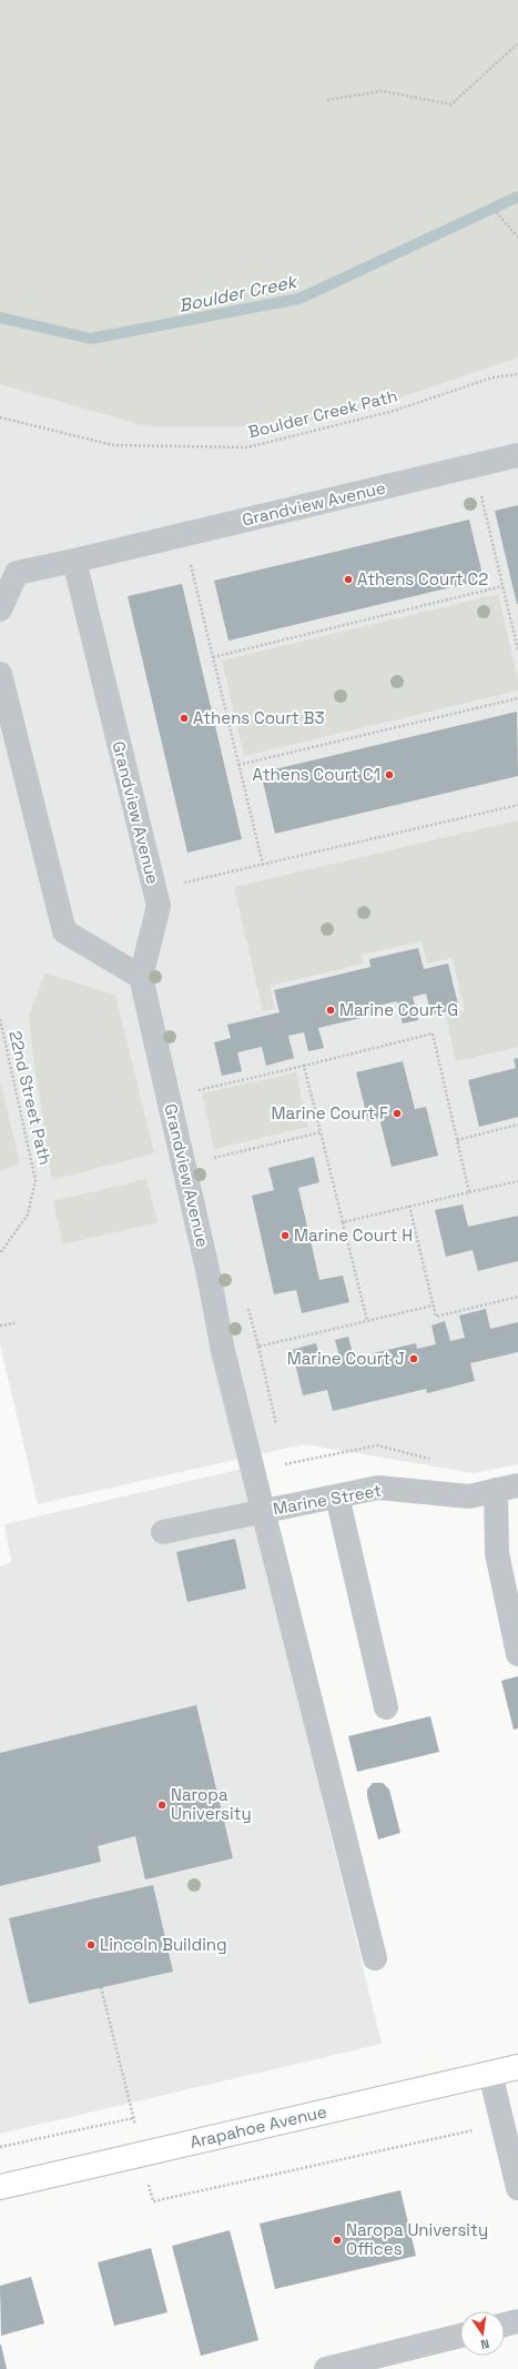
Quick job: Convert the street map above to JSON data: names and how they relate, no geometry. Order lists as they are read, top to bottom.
{
  "streets": {
    "main road": ["Arapahoe Avenue"],
    "street": ["Grandview Avenue", "Marine Street"],
    "path": ["Boulder Creek Path", "22nd Street Path"]
  },
  "crossings": [
    ["Grandview Avenue", "Marine Street"]
  ],
  "water": ["Boulder Creek"],
  "places": [
    "Athens Court C2",
    "Athens Court B3",
    "Athens Court C1",
    "Marine Court G",
    "Marine Court F",
    "Marine Court H",
    "Marine Court J",
    "Naropa University",
    "Lincoln Building",
    "Naropa University Offices"
  ],
  "north": "bottom"
}
